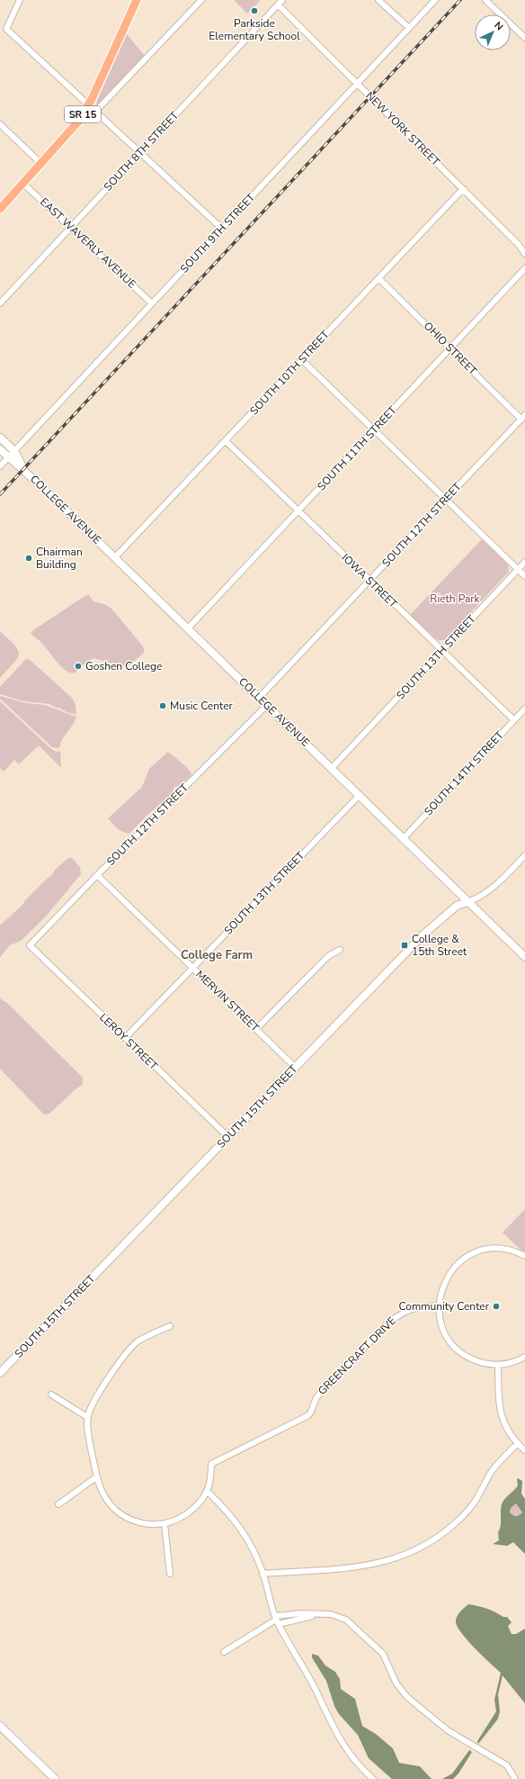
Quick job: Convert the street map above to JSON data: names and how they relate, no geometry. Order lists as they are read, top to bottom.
{
  "streets": {
    "main road": ["SR 15", "COLLEGE AVENUE", "SOUTH 15TH STREET"],
    "street": [
      "NEW YORK STREET",
      "SOUTH 8TH STREET",
      "SOUTH 9TH STREET",
      "EAST WAVERLY AVENUE",
      "OHIO STREET",
      "SOUTH 10TH STREET",
      "SOUTH 11TH STREET",
      "SOUTH 12TH STREET",
      "IOWA STREET",
      "SOUTH 13TH STREET",
      "SOUTH 14TH STREET",
      "MERVIN STREET",
      "LEROY STREET",
      "GREENCRAFT DRIVE"
    ]
  },
  "crossings": [
    ["SR 15", "EAST WAVERLY AVENUE"],
    ["NEW YORK STREET", "SOUTH 8TH STREET"],
    ["NEW YORK STREET", "SOUTH 9TH STREET"],
    ["NEW YORK STREET", "SOUTH 10TH STREET"],
    ["SOUTH 8TH STREET", "EAST WAVERLY AVENUE"],
    ["SOUTH 9TH STREET", "EAST WAVERLY AVENUE"],
    ["SOUTH 9TH STREET", "COLLEGE AVENUE"],
    ["OHIO STREET", "SOUTH 10TH STREET"],
    ["OHIO STREET", "SOUTH 11TH STREET"],
    ["OHIO STREET", "SOUTH 12TH STREET"],
    ["SOUTH 10TH STREET", "COLLEGE AVENUE"],
    ["SOUTH 10TH STREET", "IOWA STREET"],
    ["SOUTH 11TH STREET", "COLLEGE AVENUE"],
    ["SOUTH 11TH STREET", "IOWA STREET"],
    ["COLLEGE AVENUE", "SOUTH 12TH STREET"],
    ["COLLEGE AVENUE", "SOUTH 13TH STREET"],
    ["COLLEGE AVENUE", "SOUTH 14TH STREET"],
    ["COLLEGE AVENUE", "SOUTH 15TH STREET"],
    ["SOUTH 12TH STREET", "IOWA STREET"],
    ["SOUTH 12TH STREET", "MERVIN STREET"],
    ["SOUTH 12TH STREET", "LEROY STREET"],
    ["IOWA STREET", "SOUTH 13TH STREET"],
    ["IOWA STREET", "SOUTH 14TH STREET"],
    ["SOUTH 13TH STREET", "MERVIN STREET"],
    ["SOUTH 13TH STREET", "LEROY STREET"],
    ["MERVIN STREET", "SOUTH 15TH STREET"],
    ["LEROY STREET", "SOUTH 15TH STREET"]
  ],
  "districts": ["College Farm"],
  "parks": ["Rieth Park"],
  "places": {
    "other": [
      "Parkside Elementary School",
      "Chairman Building",
      "Goshen College",
      "Music Center",
      "Community Center"
    ],
    "transit": ["College & 15th Street"]
  },
  "north": "top right"
}
